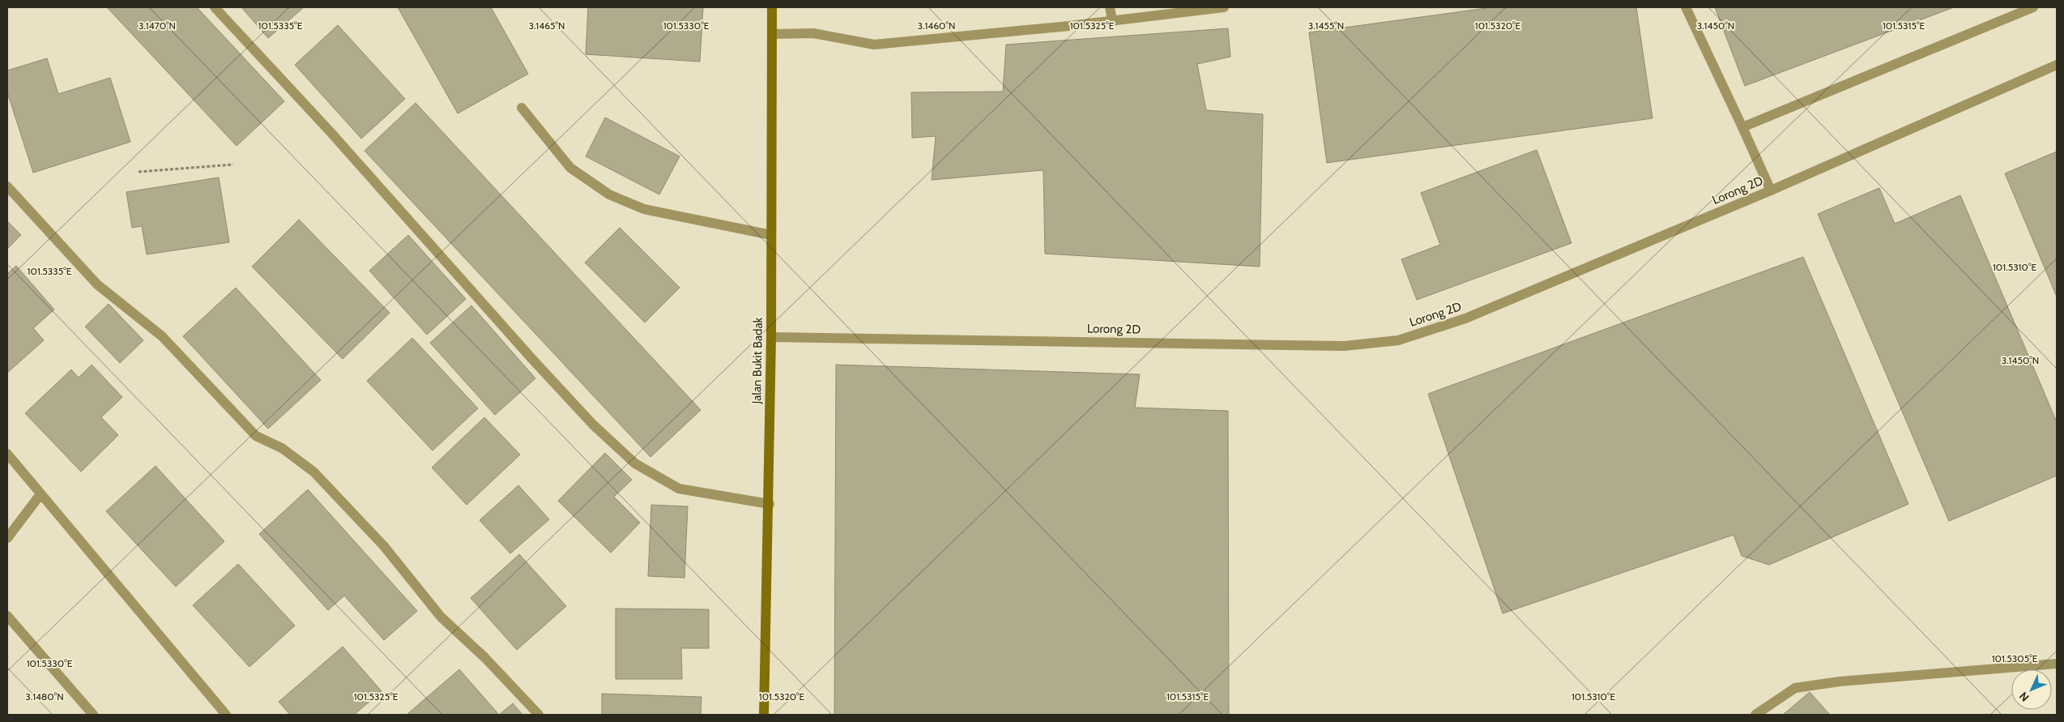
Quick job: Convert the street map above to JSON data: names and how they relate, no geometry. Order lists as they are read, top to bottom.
{
  "streets": {
    "main road": ["Jalan Bukit Badak"],
    "street": ["Lorong 2D"]
  },
  "crossings": [
    ["Lorong 2D", "Jalan Bukit Badak"]
  ],
  "north": "bottom left",
  "coordinates": [
    "101.5335°E",
    "101.5330°E",
    "101.5325°E",
    "101.5320°E",
    "101.5315°E",
    "3.1470°N",
    "3.1465°N",
    "3.1460°N",
    "3.1455°N",
    "3.1450°N",
    "101.5310°E",
    "101.5305°E",
    "3.1480°N"
  ]
}
